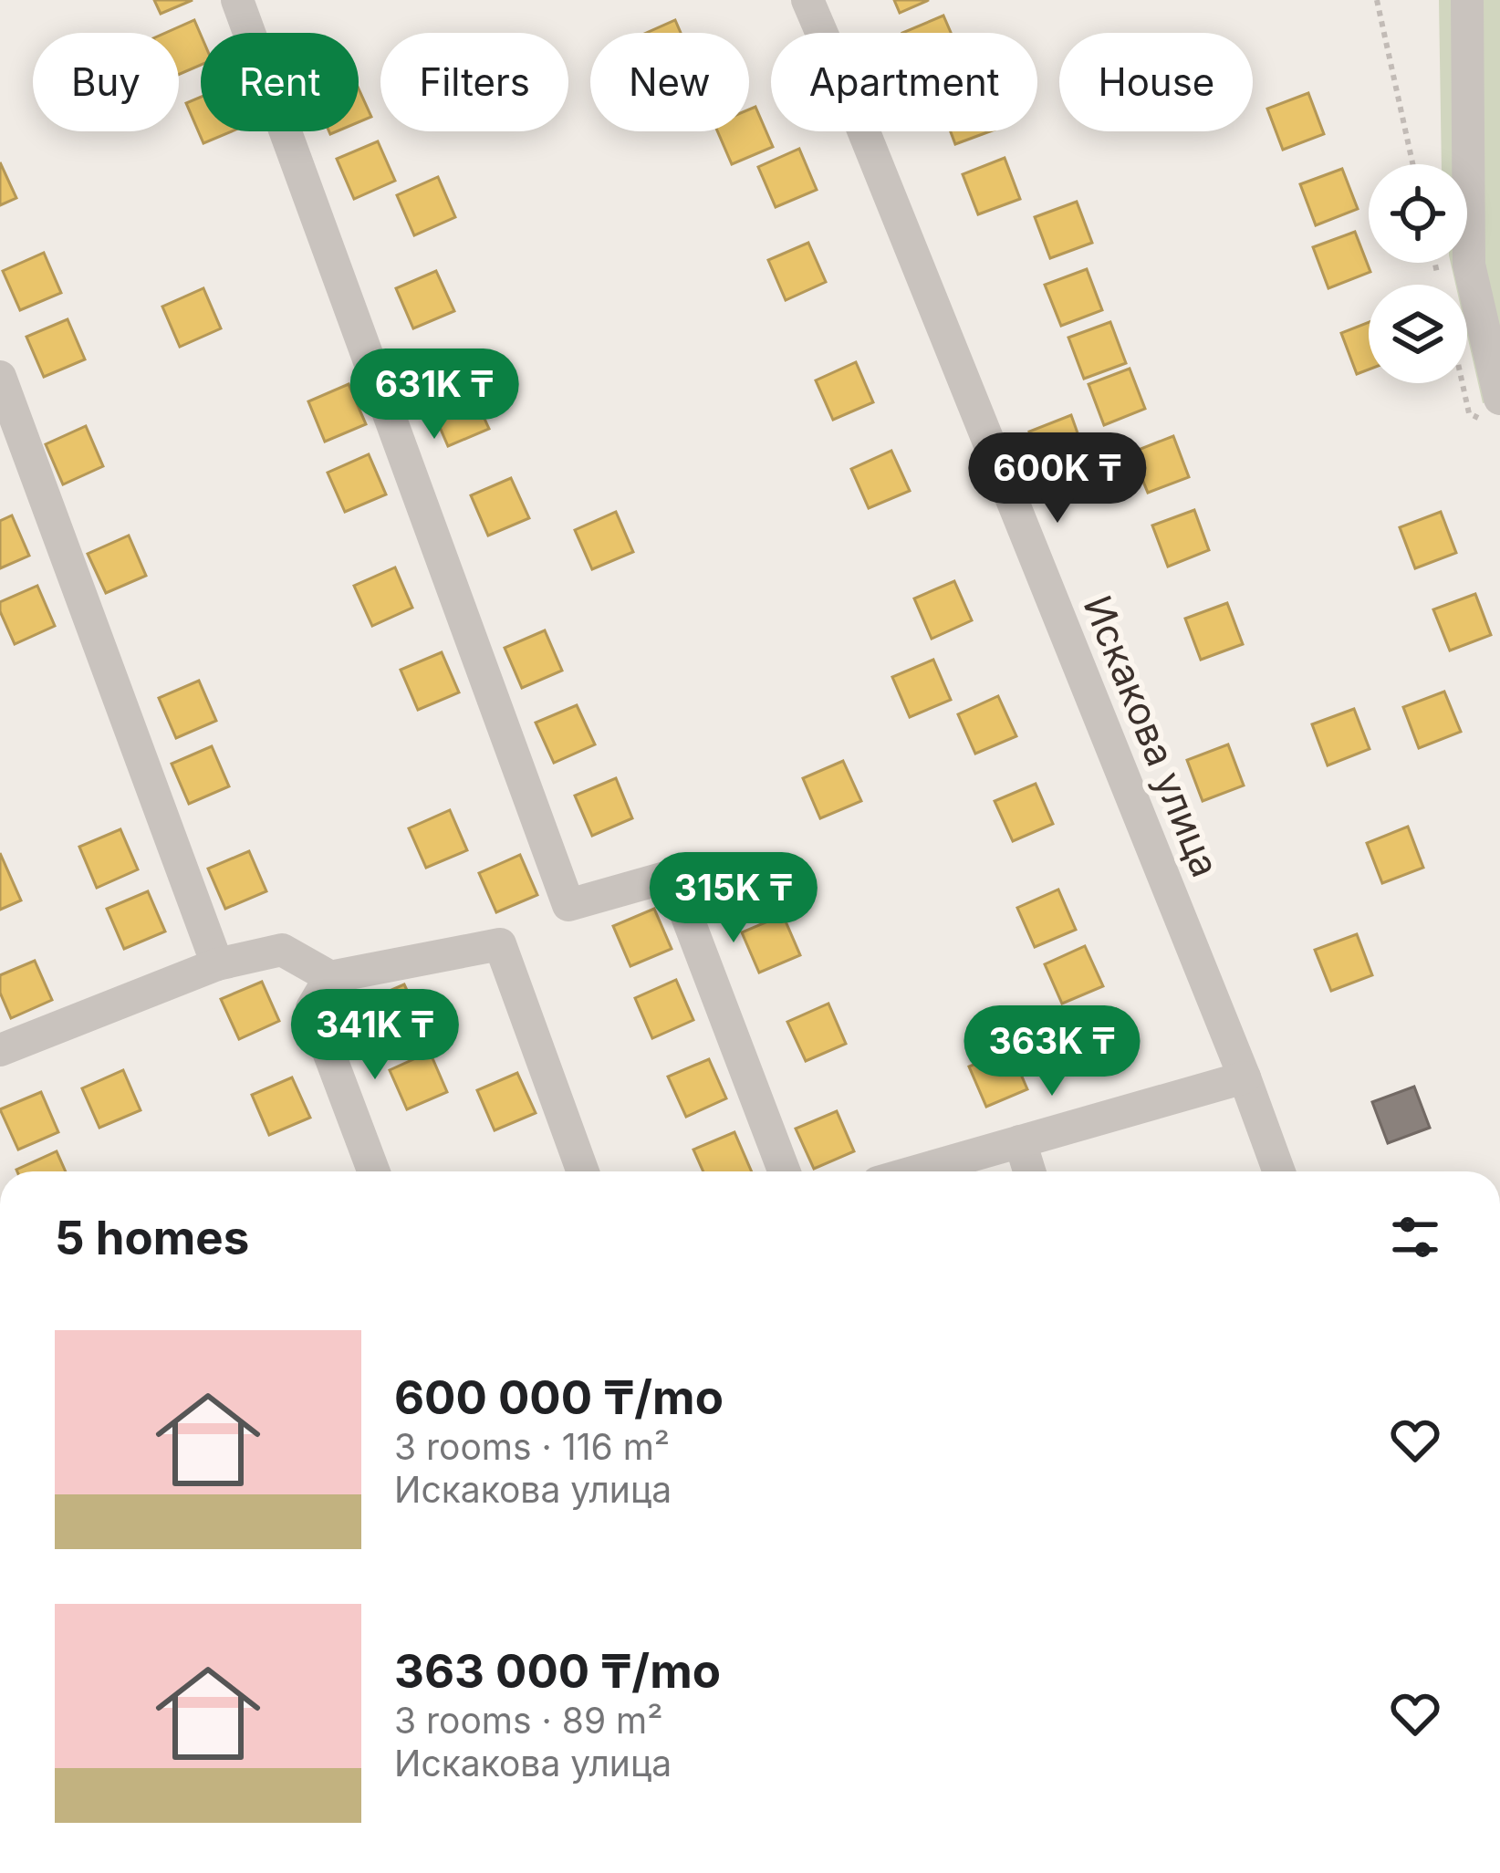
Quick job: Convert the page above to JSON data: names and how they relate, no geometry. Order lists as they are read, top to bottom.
{
  "streets": {
    "street": ["Искакова улица"]
  },
  "page": {
    "chip": [
      "Buy",
      "Rent",
      "Filters",
      "New",
      "Apartment",
      "House"
    ],
    "price": [
      "631K ₸",
      "600K ₸",
      "315K ₸",
      "341K ₸",
      "363K ₸"
    ],
    "heading": "5 homes",
    "list": [
      {
        "name": "600 000 ₸/mo",
        "note": "3 rooms · 116 m² · Искакова улица"
      },
      {
        "name": "363 000 ₸/mo",
        "note": "3 rooms · 89 m² · Искакова улица"
      }
    ]
  }
}
